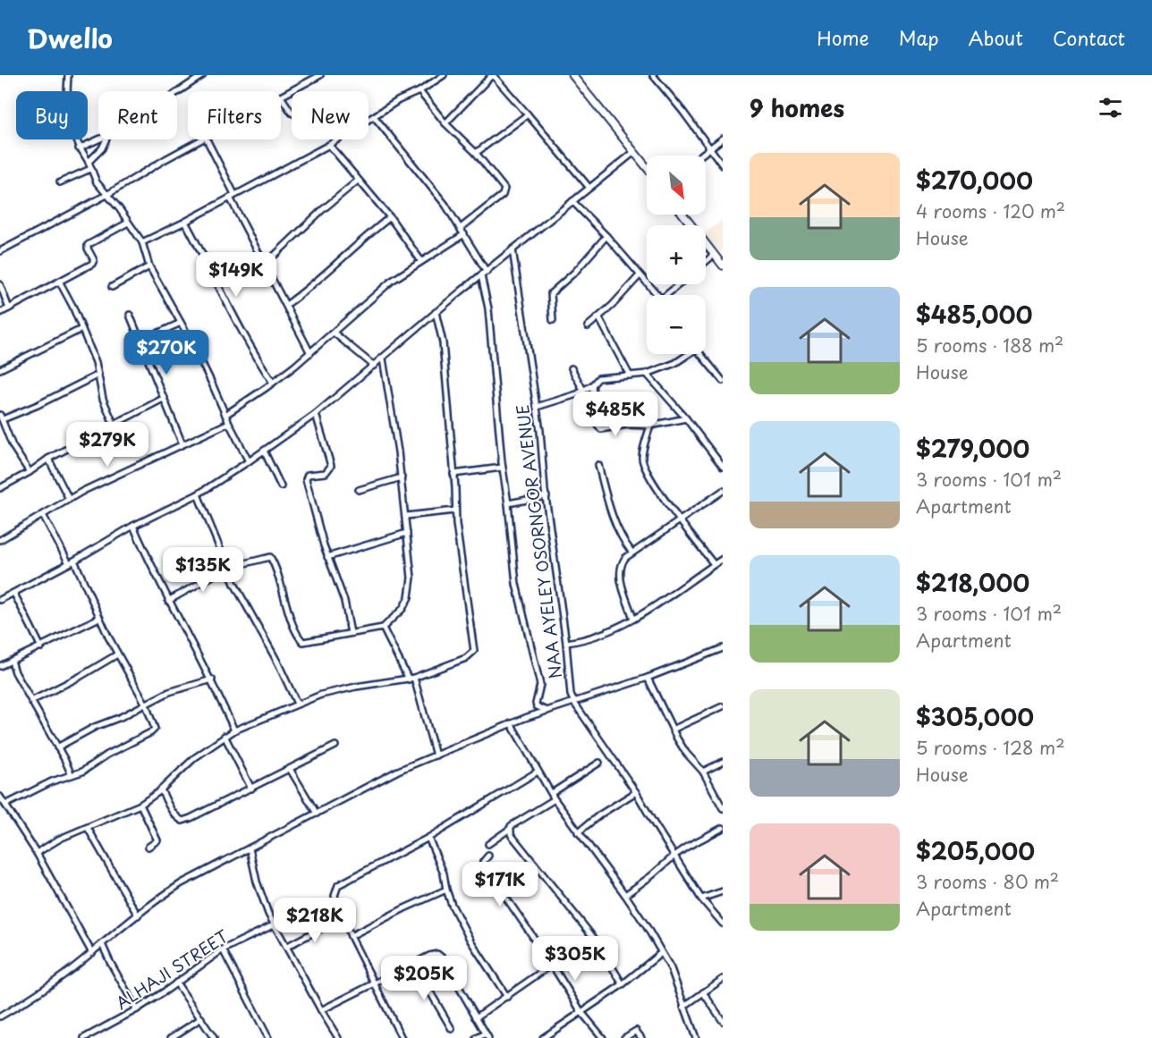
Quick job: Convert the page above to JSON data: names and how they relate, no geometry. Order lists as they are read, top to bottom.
{
  "streets": {
    "street": ["NAA AYELEY OSORNGOR AVENUE", "ALHAJI STREET"]
  },
  "north": "bottom right",
  "page": {
    "header": "Dwello",
    "nav": [
      "Home",
      "Map",
      "About",
      "Contact"
    ],
    "heading": "9 homes",
    "chip": [
      "Buy",
      "Rent",
      "Filters",
      "New"
    ],
    "list": [
      {
        "name": "$270,000",
        "note": "4 rooms · 120 m² · House"
      },
      {
        "name": "$485,000",
        "note": "5 rooms · 188 m² · House"
      },
      {
        "name": "$279,000",
        "note": "3 rooms · 101 m² · Apartment"
      },
      {
        "name": "$218,000",
        "note": "3 rooms · 101 m² · Apartment"
      },
      {
        "name": "$305,000",
        "note": "5 rooms · 128 m² · House"
      },
      {
        "name": "$205,000",
        "note": "3 rooms · 80 m² · Apartment"
      }
    ],
    "map_buttons": ["+", "−"],
    "price": [
      "$149K",
      "$270K",
      "$485K",
      "$279K",
      "$135K",
      "$171K",
      "$218K",
      "$305K",
      "$205K"
    ]
  }
}
